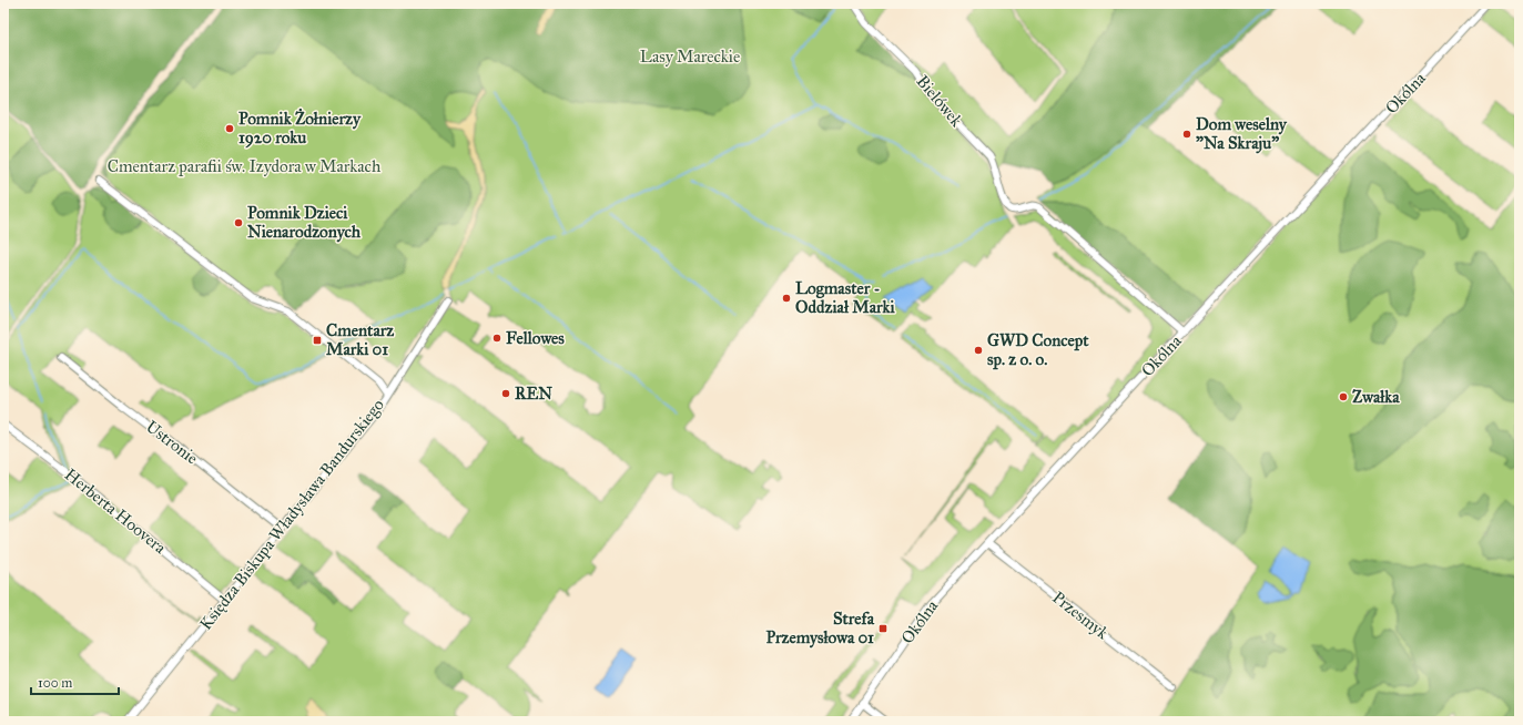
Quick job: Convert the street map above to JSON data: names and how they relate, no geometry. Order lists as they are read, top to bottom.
{
  "streets": {
    "street": [
      "Okólna",
      "Bielówek",
      "Ustronie",
      "Herberta Hoovera",
      "Księdza Biskupa Władysława Bandurskiego",
      "Przesmyk"
    ]
  },
  "crossings": [
    ["Okólna", "Bielówek"],
    ["Okólna", "Przesmyk"],
    ["Ustronie", "Księdza Biskupa Władysława Bandurskiego"],
    ["Herberta Hoovera", "Księdza Biskupa Władysława Bandurskiego"]
  ],
  "parks": ["Lasy Mareckie", "Cmentarz parafii św. Izydora w Markach"],
  "places": {
    "other": [
      "Pomnik Żołnierzy 1920 roku",
      "Dom weselny \"Na Skraju\"",
      "Pomnik Dzieci Nienarodzonych",
      "Logmaster - Oddział Marki",
      "Fellowes",
      "GWD Concept sp. z o. o.",
      "REN",
      "Zwałka"
    ],
    "transit": ["Cmentarz Marki 01", "Strefa Przemysłowa 01"]
  },
  "scale_bar": "100 m"
}
